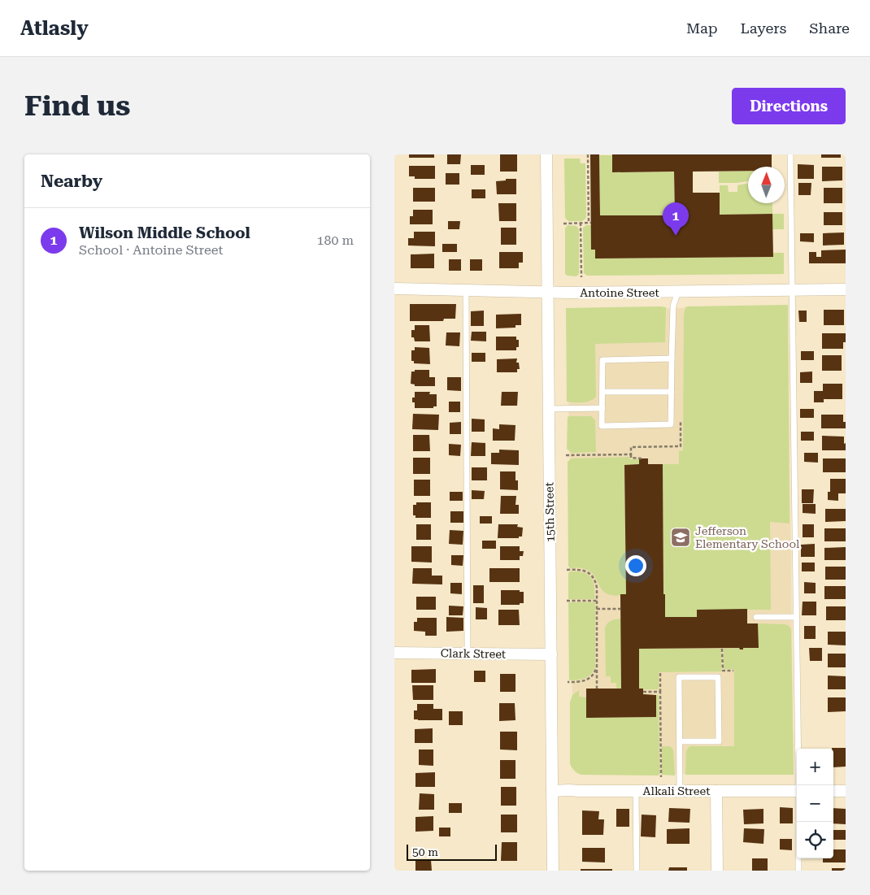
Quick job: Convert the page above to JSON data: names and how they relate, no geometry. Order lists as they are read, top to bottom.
{
  "streets": {
    "street": [
      "Antoine Street",
      "15th Street",
      "Clark Street",
      "Alkali Street"
    ]
  },
  "crossings": [
    ["Antoine Street", "15th Street"],
    ["15th Street", "Clark Street"],
    ["15th Street", "Alkali Street"]
  ],
  "places": {
    "school or university": ["Jefferson Elementary School"]
  },
  "scale_bar": "50 m",
  "north": "top",
  "page": {
    "header": "Atlasly",
    "nav": ["Map", "Layers", "Share"],
    "buttons": "Directions",
    "title": "Find us",
    "heading": "Nearby",
    "pins": "1",
    "list": [
      {
        "mark": "1",
        "name": "Wilson Middle School",
        "note": "School · Antoine Street",
        "value": "180 m"
      }
    ],
    "map_buttons": ["+", "−"],
    "scale": "50 m"
  }
}
